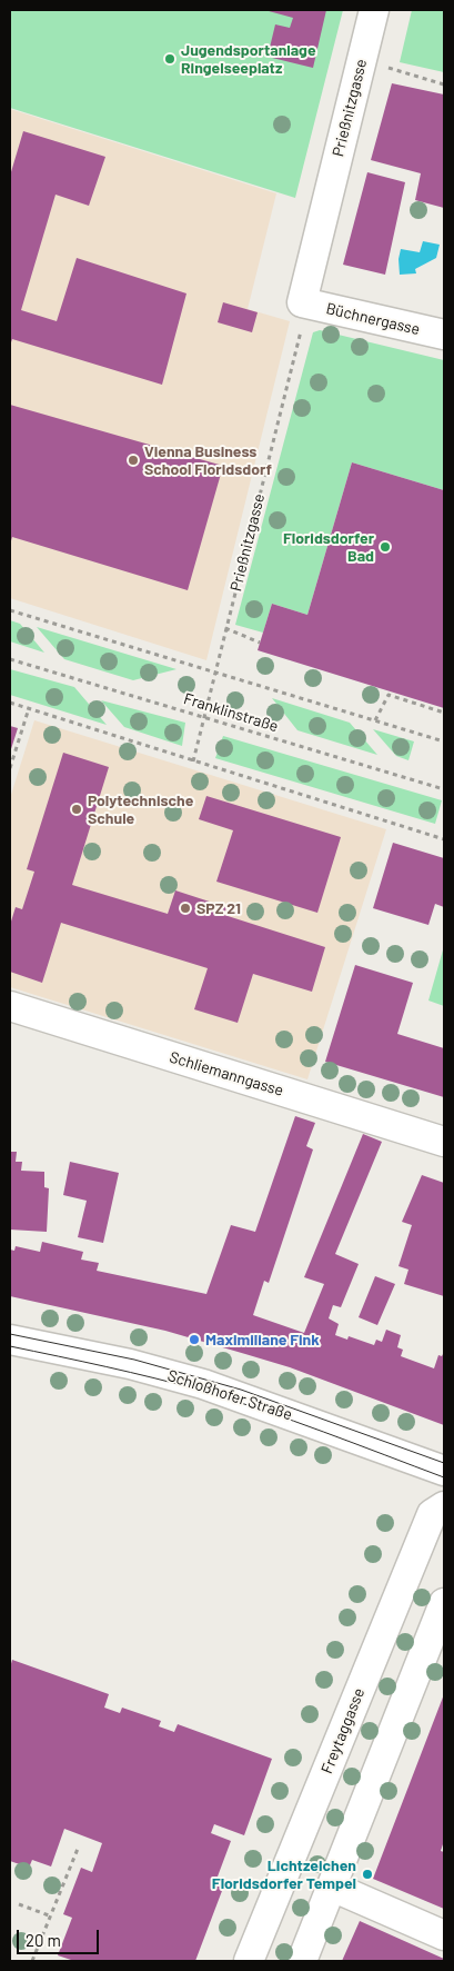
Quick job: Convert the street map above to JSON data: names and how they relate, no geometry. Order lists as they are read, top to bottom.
{
  "streets": {
    "street": [
      "Prießnitzgasse",
      "Büchnergasse",
      "Schliemanngasse",
      "Schloßhofer Straße",
      "Freytaggasse"
    ],
    "path": ["Franklinstraße"]
  },
  "crossings": [
    ["Prießnitzgasse", "Büchnergasse"],
    ["Prießnitzgasse", "Franklinstraße"]
  ],
  "places": [
    "Jugendsportanlage Ringelseeplatz",
    "Vienna Business School Floridsdorf",
    "Floridsdorfer Bad",
    "Polytechnische Schule",
    "SPZ 21",
    "Maximiliane Fink",
    "Lichtzeichen Floridsdorfer Tempel"
  ],
  "scale_bar": "20 m"
}
